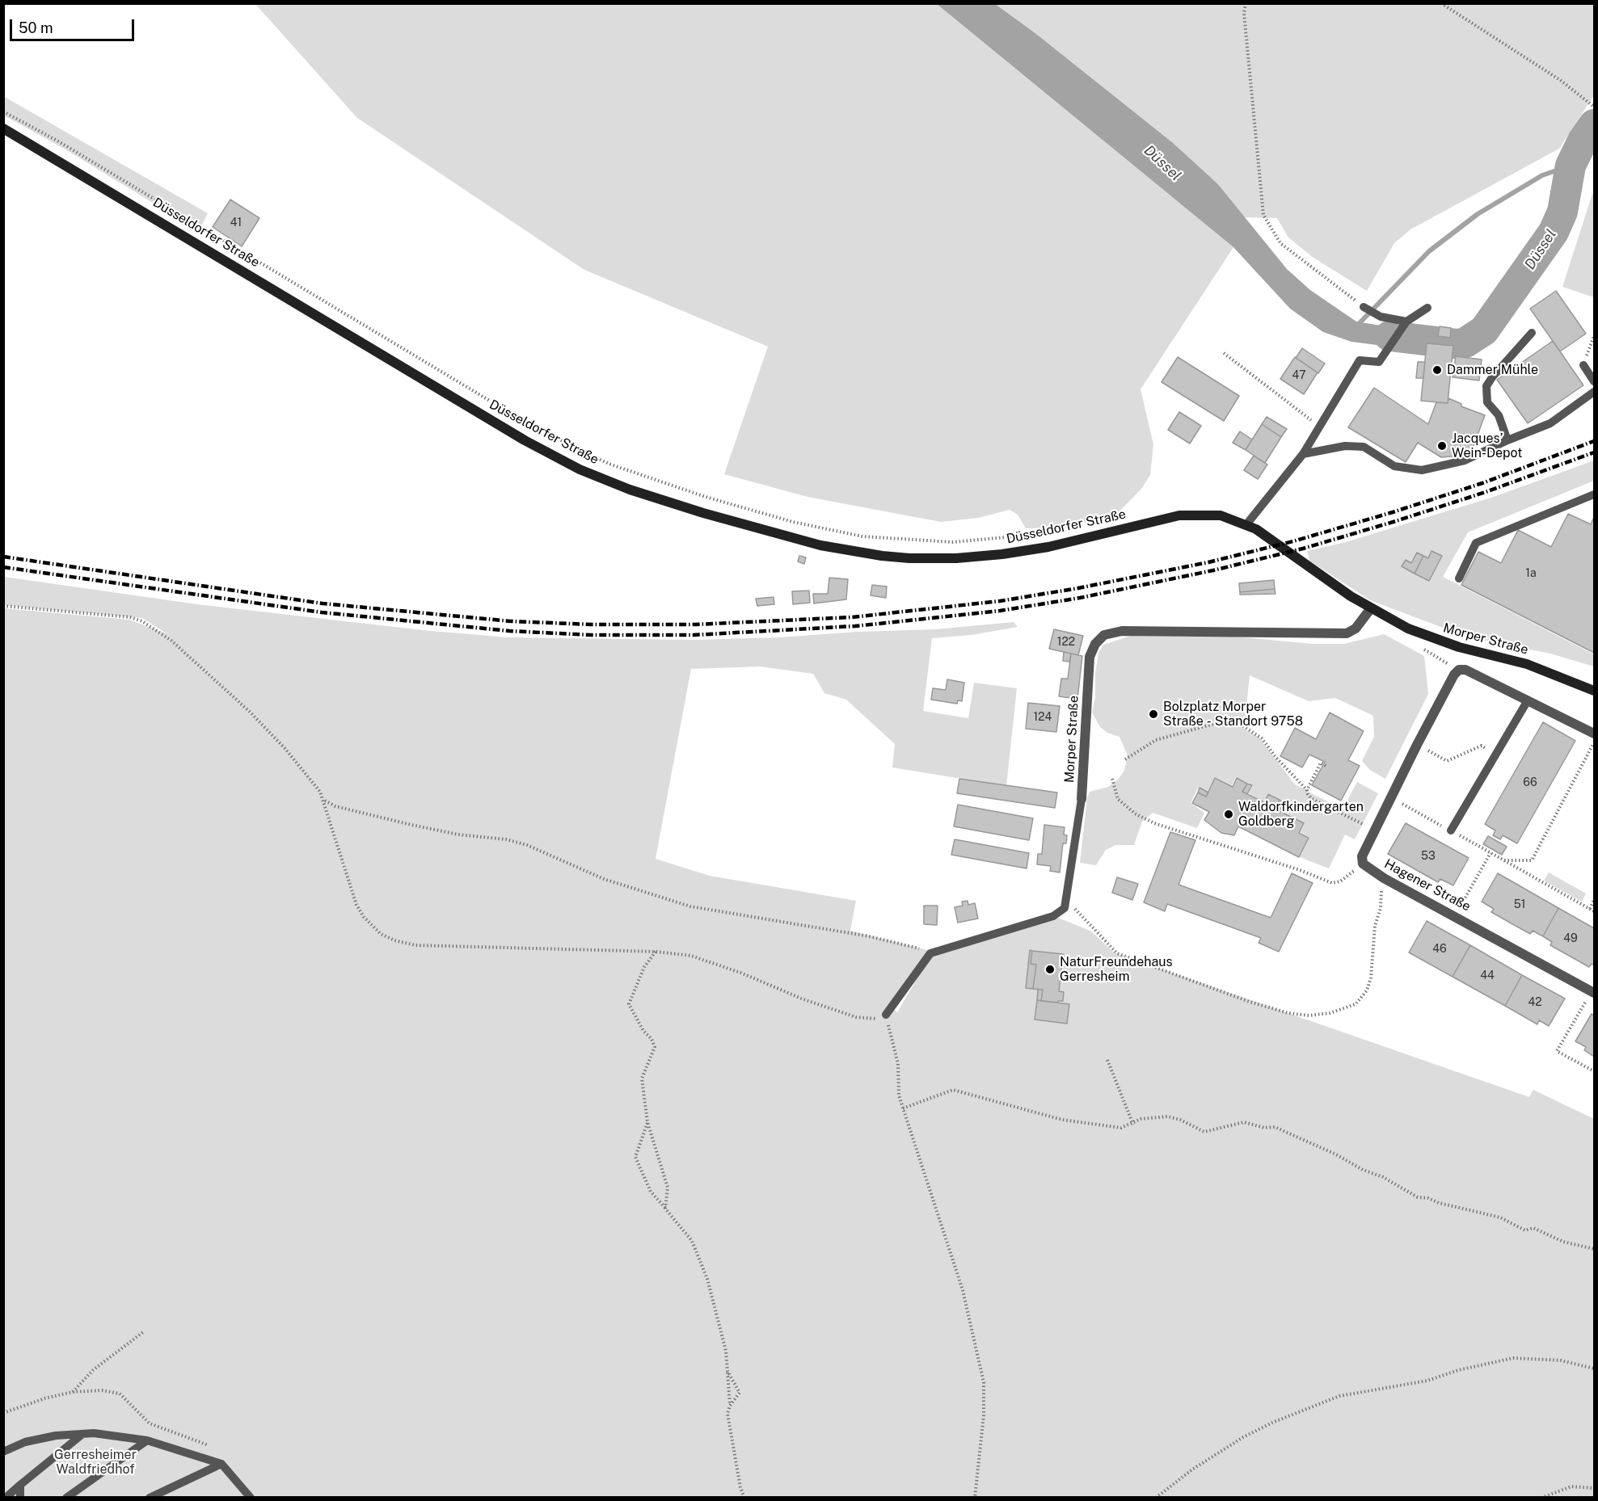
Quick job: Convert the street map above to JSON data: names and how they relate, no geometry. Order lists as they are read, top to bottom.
{
  "streets": {
    "main road": ["Düsseldorfer Straße", "Morper Straße"],
    "street": ["Hagener Straße"]
  },
  "crossings": [
    ["Düsseldorfer Straße", "Morper Straße"]
  ],
  "water": ["Düssel"],
  "parks": ["Gerresheimer Waldfriedhof"],
  "places": [
    "Dammer Mühle",
    "Jacques’ Wein-Depot",
    "Bolzplatz Morper Straße - Standort 9758",
    "Waldorfkindergarten Goldberg",
    "NaturFreundehaus Gerresheim"
  ],
  "house_numbers": [
    "41",
    "47",
    "1a",
    "122",
    "124",
    "66",
    "53",
    "51",
    "49",
    "46",
    "44",
    "42"
  ],
  "scale_bar": "50 m"
}
